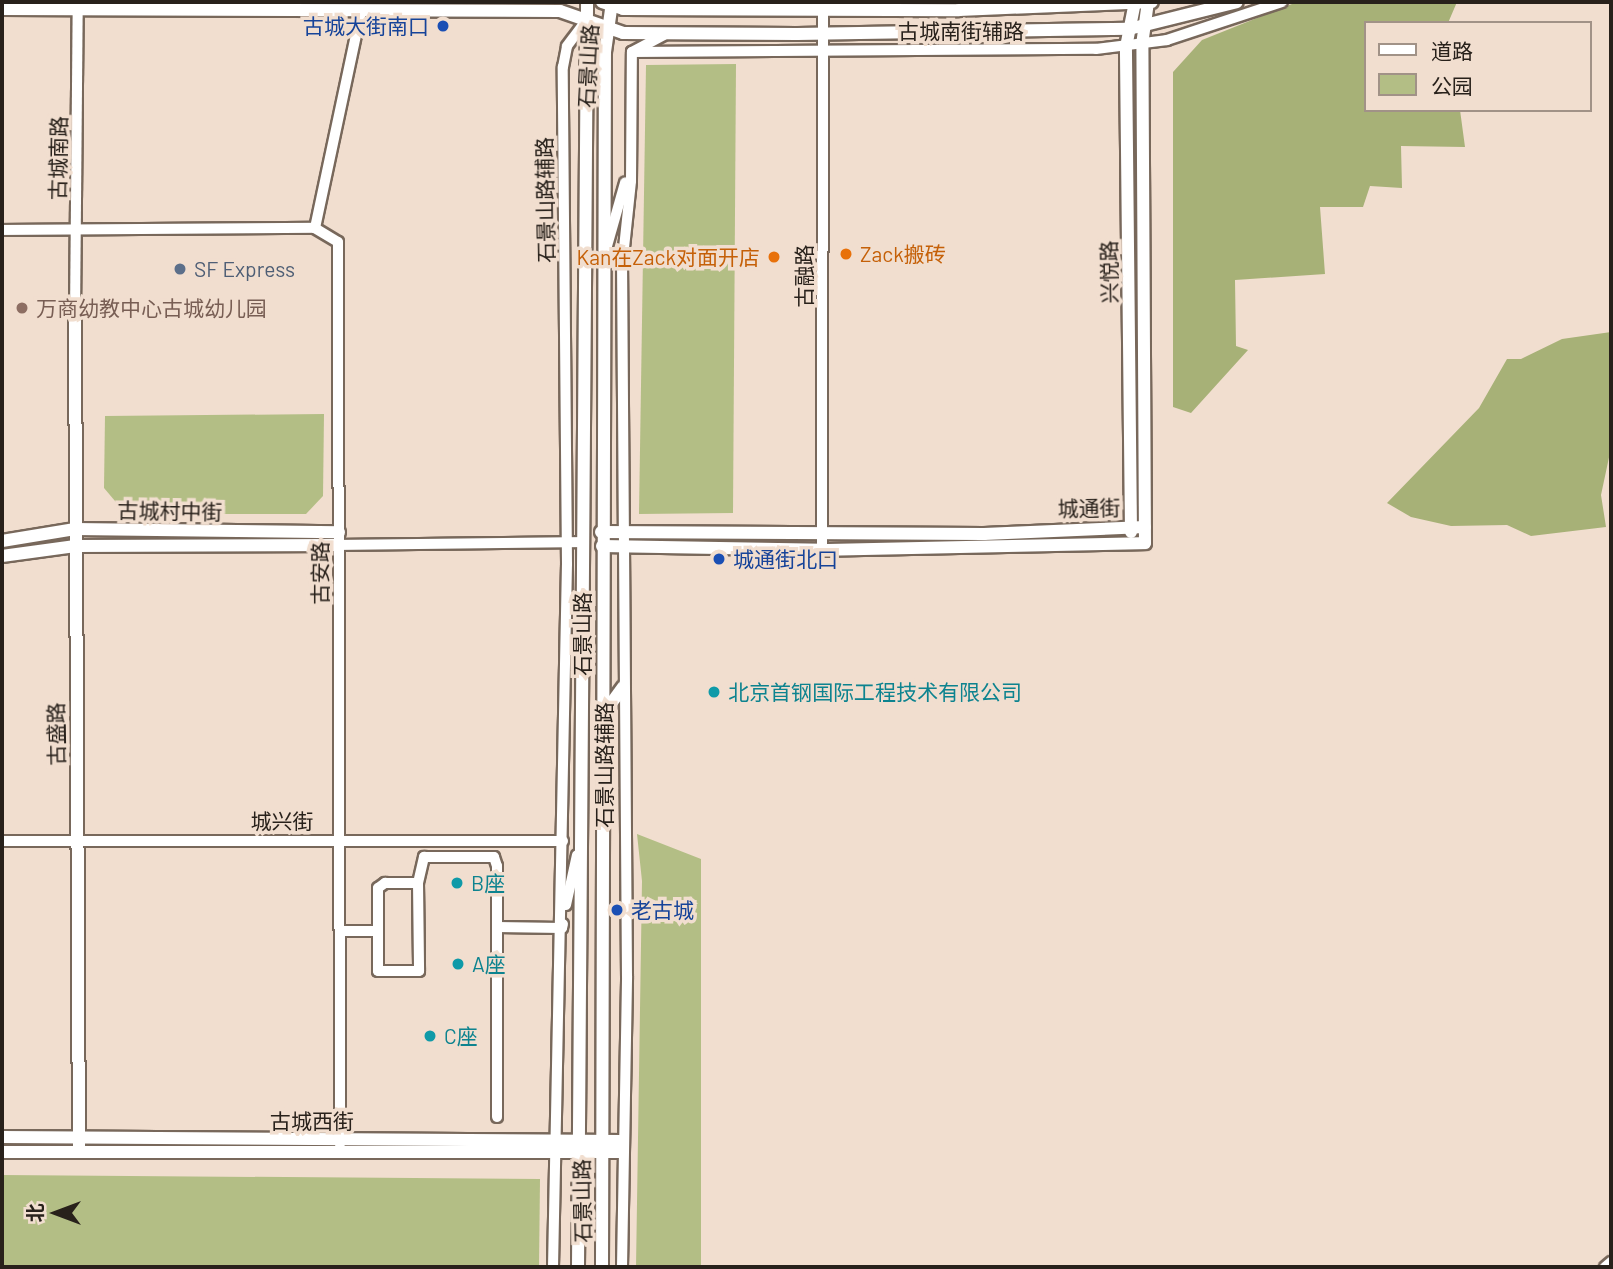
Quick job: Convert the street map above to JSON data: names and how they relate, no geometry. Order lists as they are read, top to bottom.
{
  "streets": {
    "main road": [
      "石景山路",
      "兴悦路",
      "城通街",
      "古城村中街",
      "古盛路",
      "古城西街"
    ],
    "street": [
      "古城南街辅路",
      "古城南路",
      "石景山路辅路",
      "古融路",
      "古安路",
      "城兴街"
    ]
  },
  "crossings": [
    ["古城南街辅路", "石景山路辅路"],
    ["古城南街辅路", "兴悦路"],
    ["古城南街辅路", "古融路"],
    ["石景山路", "石景山路辅路"],
    ["石景山路", "城通街"],
    ["石景山路", "古城西街"],
    ["古城南路", "古盛路"],
    ["石景山路辅路", "城通街"],
    ["石景山路辅路", "城兴街"],
    ["石景山路辅路", "古城西街"],
    ["兴悦路", "城通街"],
    ["古融路", "城通街"],
    ["古城村中街", "古安路"],
    ["古城村中街", "古盛路"],
    ["古安路", "城兴街"],
    ["古安路", "古城西街"],
    ["古盛路", "城兴街"],
    ["古盛路", "古城西街"]
  ],
  "places": [
    "古城大街南口",
    "Zack搬砖",
    "Kan在Zack对面开店",
    "SF Express",
    "万商幼教中心古城幼儿园",
    "城通街北口",
    "北京首钢国际工程技术有限公司",
    "B座",
    "老古城",
    "A座",
    "C座"
  ],
  "legend": ["道路", "公园"],
  "north": "left"
}
